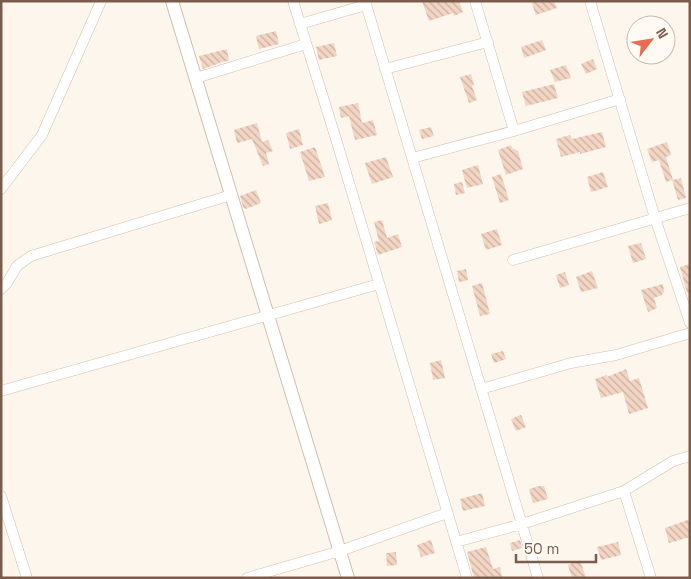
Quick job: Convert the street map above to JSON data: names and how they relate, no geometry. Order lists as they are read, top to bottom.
{
  "scale_bar": "50 m",
  "north": "top right"
}
